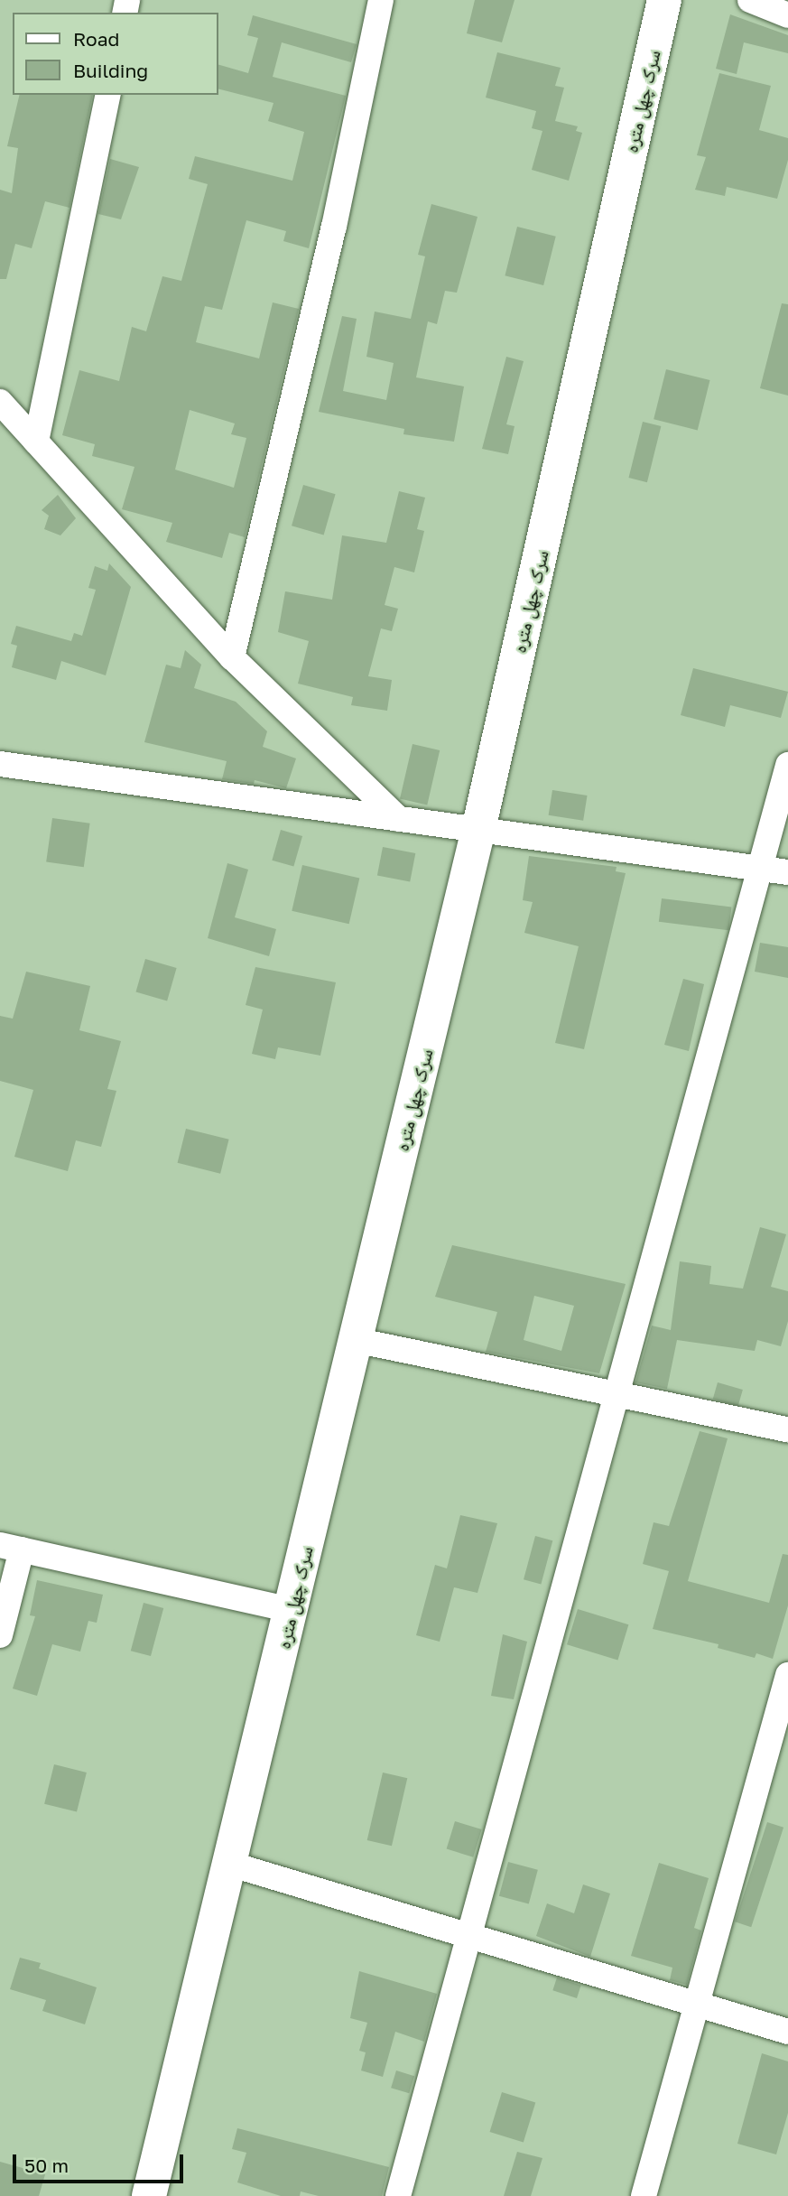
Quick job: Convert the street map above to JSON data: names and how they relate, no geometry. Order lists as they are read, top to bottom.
{
  "streets": {
    "street": ["سرک چهل متره"]
  },
  "legend": ["Road", "Building"],
  "scale_bar": "50 m"
}
